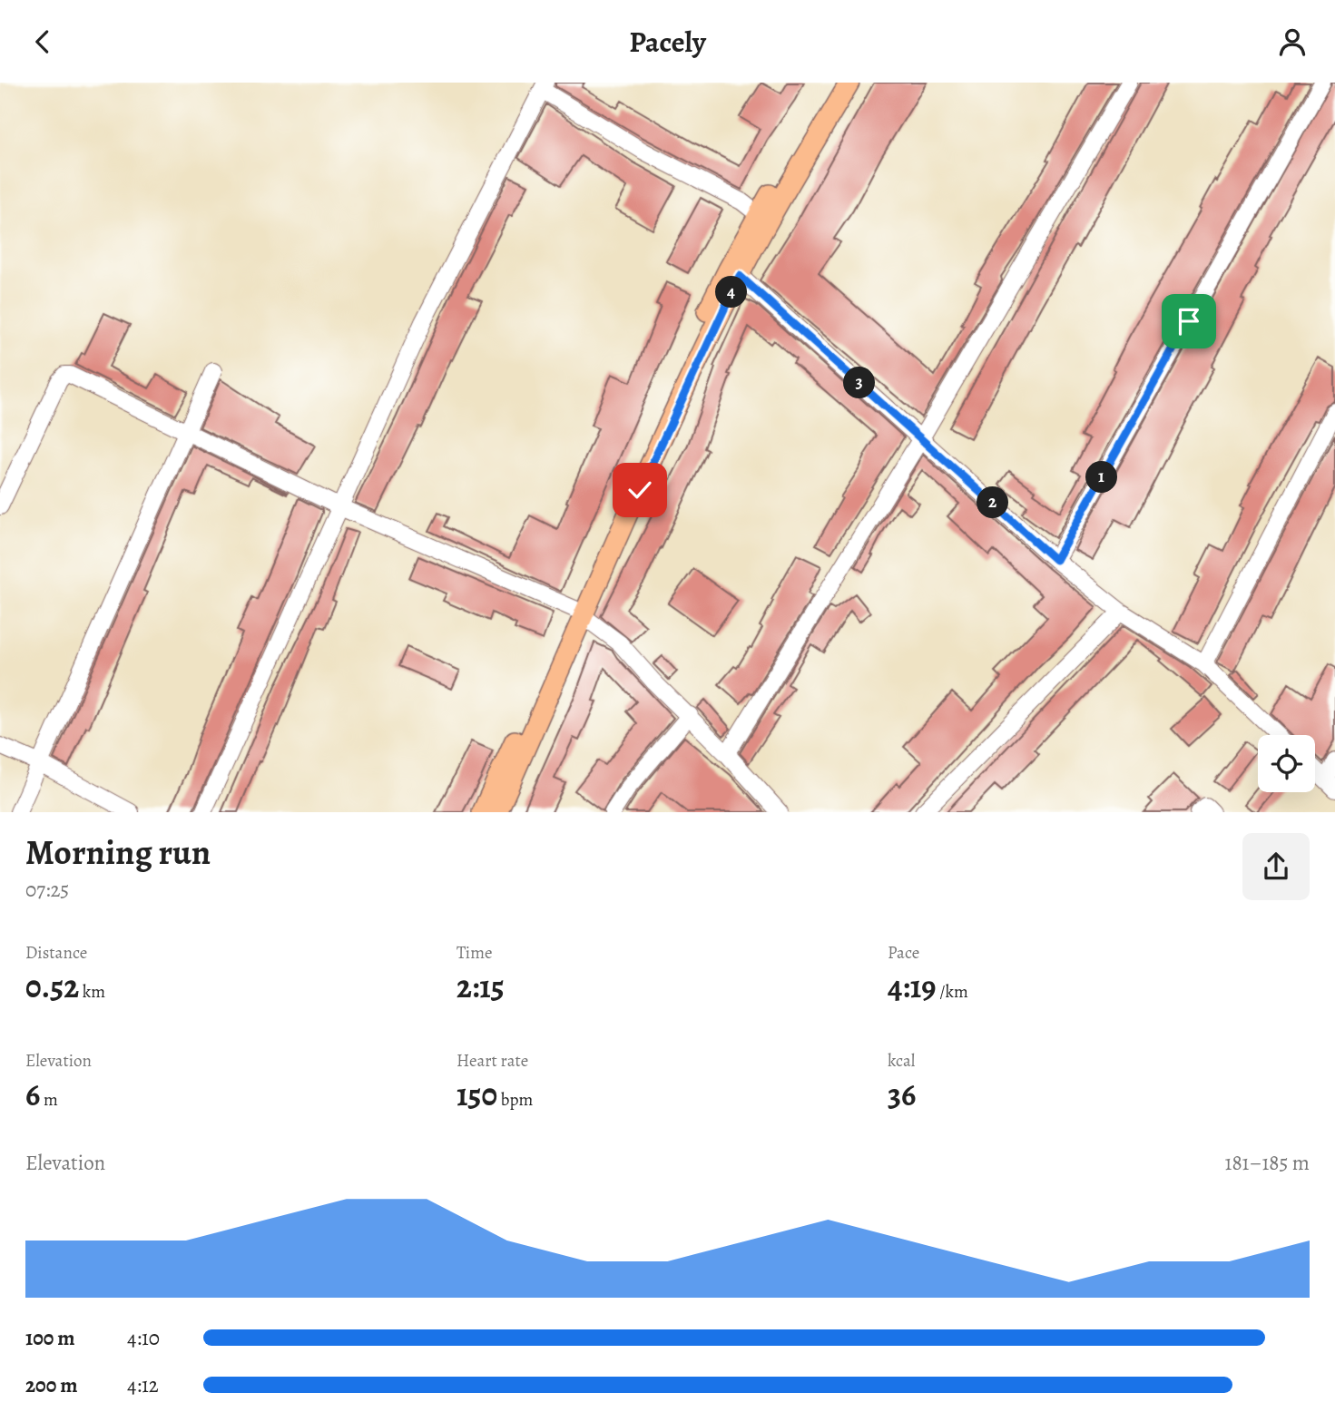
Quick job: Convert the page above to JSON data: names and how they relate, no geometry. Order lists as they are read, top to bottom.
{
  "page": {
    "header": "Pacely",
    "pins": [
      "4",
      "3",
      "1",
      "2"
    ],
    "heading": ["Morning run", "07:25"],
    "stats": [
      ["Distance", "0.52 km"],
      ["Time", "2:15"],
      ["Pace", "4:19 /km"],
      ["Elevation", "6 m"],
      ["Heart rate", "150 bpm"],
      ["kcal", "36"]
    ],
    "chart": ["Elevation", "181–185 m"],
    "list": [
      {
        "name": "100 m",
        "note": "4:10"
      },
      {
        "name": "200 m",
        "note": "4:12"
      }
    ]
  }
}
